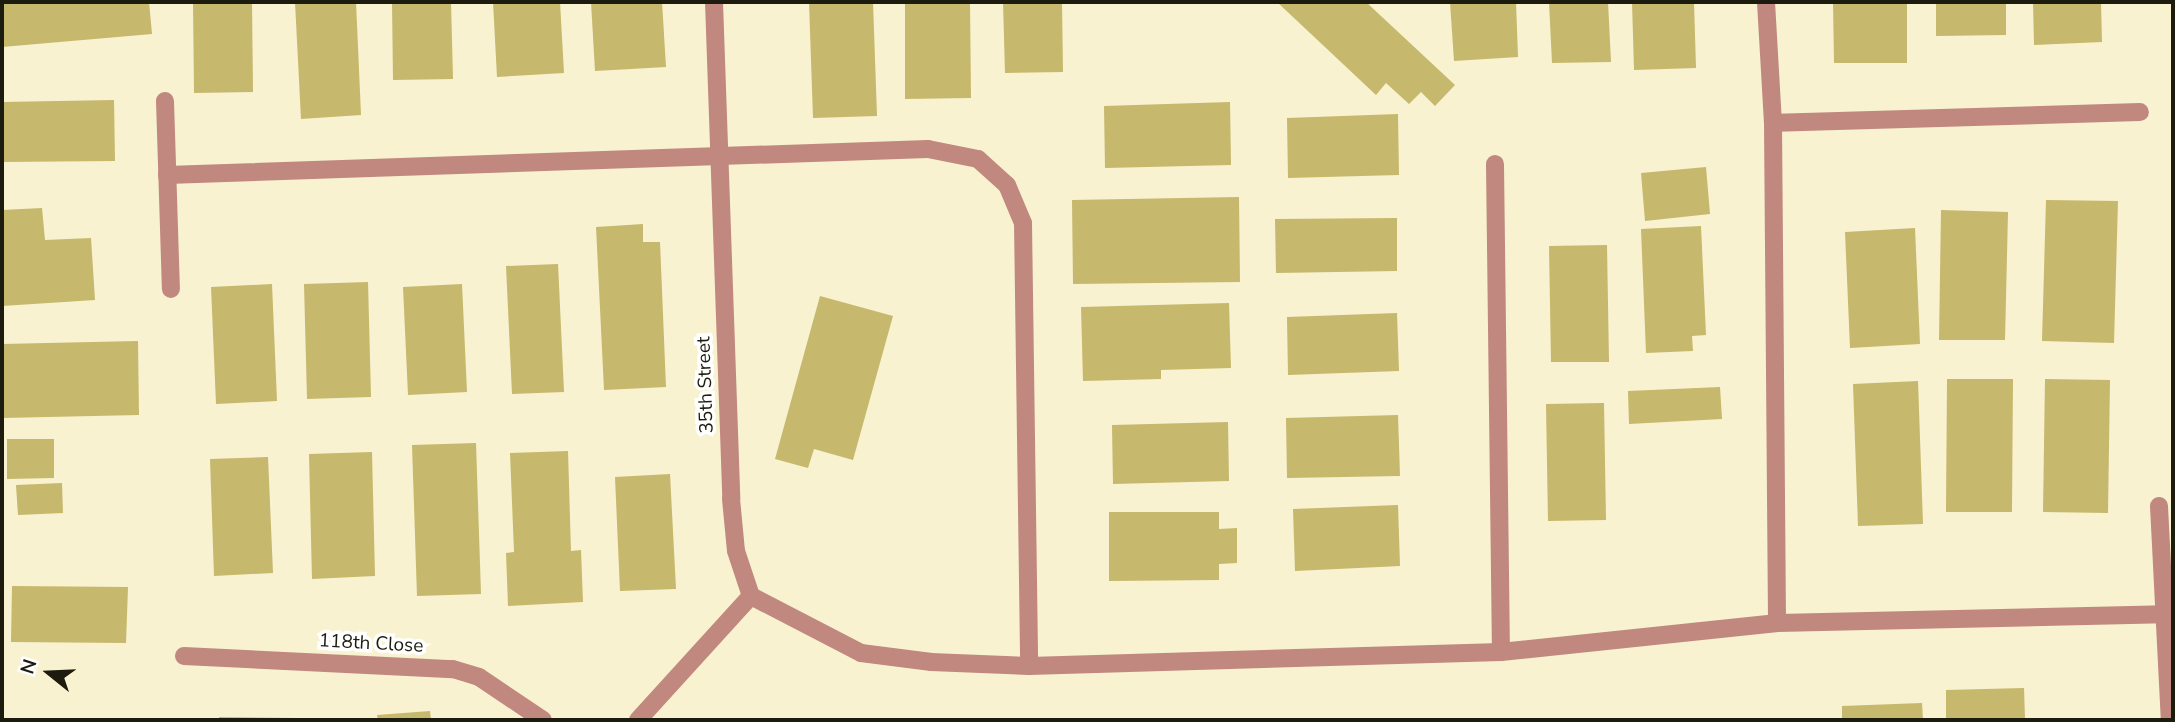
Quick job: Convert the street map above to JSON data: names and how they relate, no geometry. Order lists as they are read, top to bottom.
{
  "streets": {
    "street": ["35th Street", "118th Close"]
  },
  "north": "left"
}
